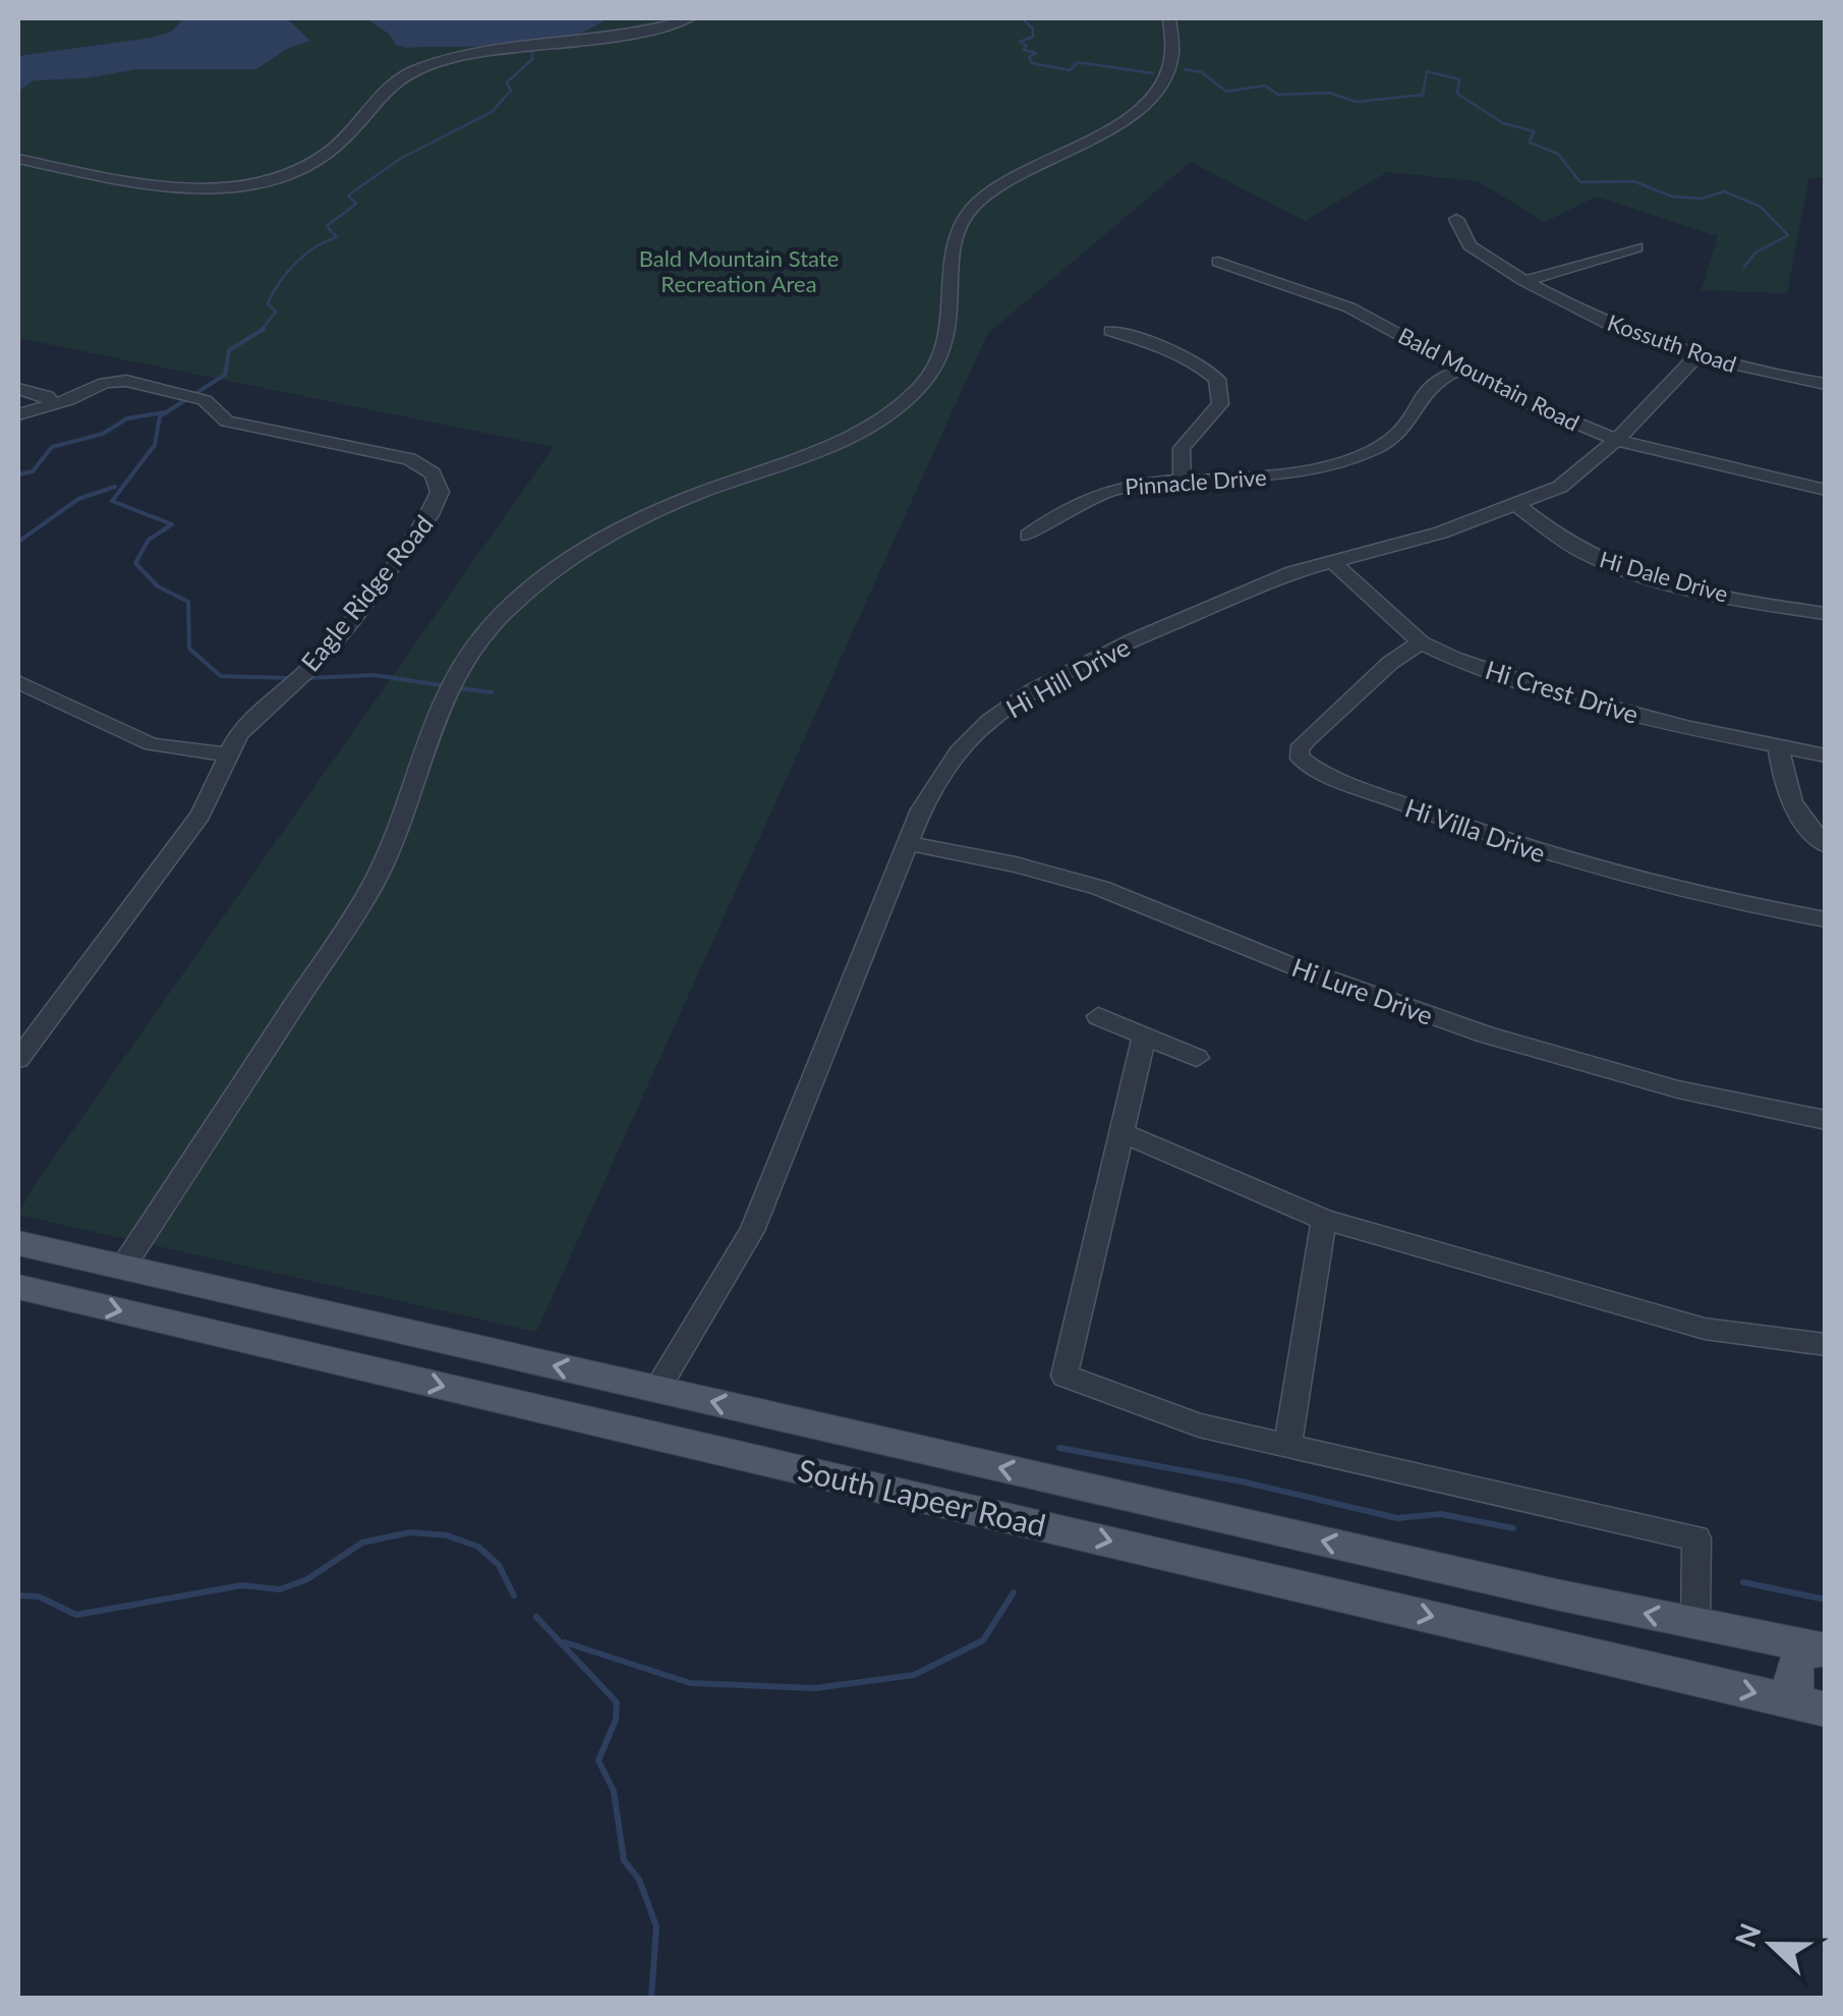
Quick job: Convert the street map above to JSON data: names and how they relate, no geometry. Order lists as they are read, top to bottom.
{
  "streets": {
    "main road": ["South Lapeer Road"],
    "street": [
      "Kossuth Road",
      "Bald Mountain Road",
      "Pinnacle Drive",
      "Hi Dale Drive",
      "Eagle Ridge Road",
      "Hi Hill Drive",
      "Hi Crest Drive",
      "Hi Villa Drive",
      "Hi Lure Drive"
    ]
  },
  "crossings": [
    ["Kossuth Road", "Hi Hill Drive"],
    ["Bald Mountain Road", "Pinnacle Drive"],
    ["Bald Mountain Road", "Hi Hill Drive"],
    ["Hi Dale Drive", "Hi Hill Drive"],
    ["Hi Hill Drive", "Hi Crest Drive"],
    ["Hi Hill Drive", "Hi Lure Drive"],
    ["Hi Hill Drive", "South Lapeer Road"],
    ["Hi Crest Drive", "Hi Villa Drive"]
  ],
  "parks": ["Bald Mountain State Recreation Area"],
  "north": "left"
}
